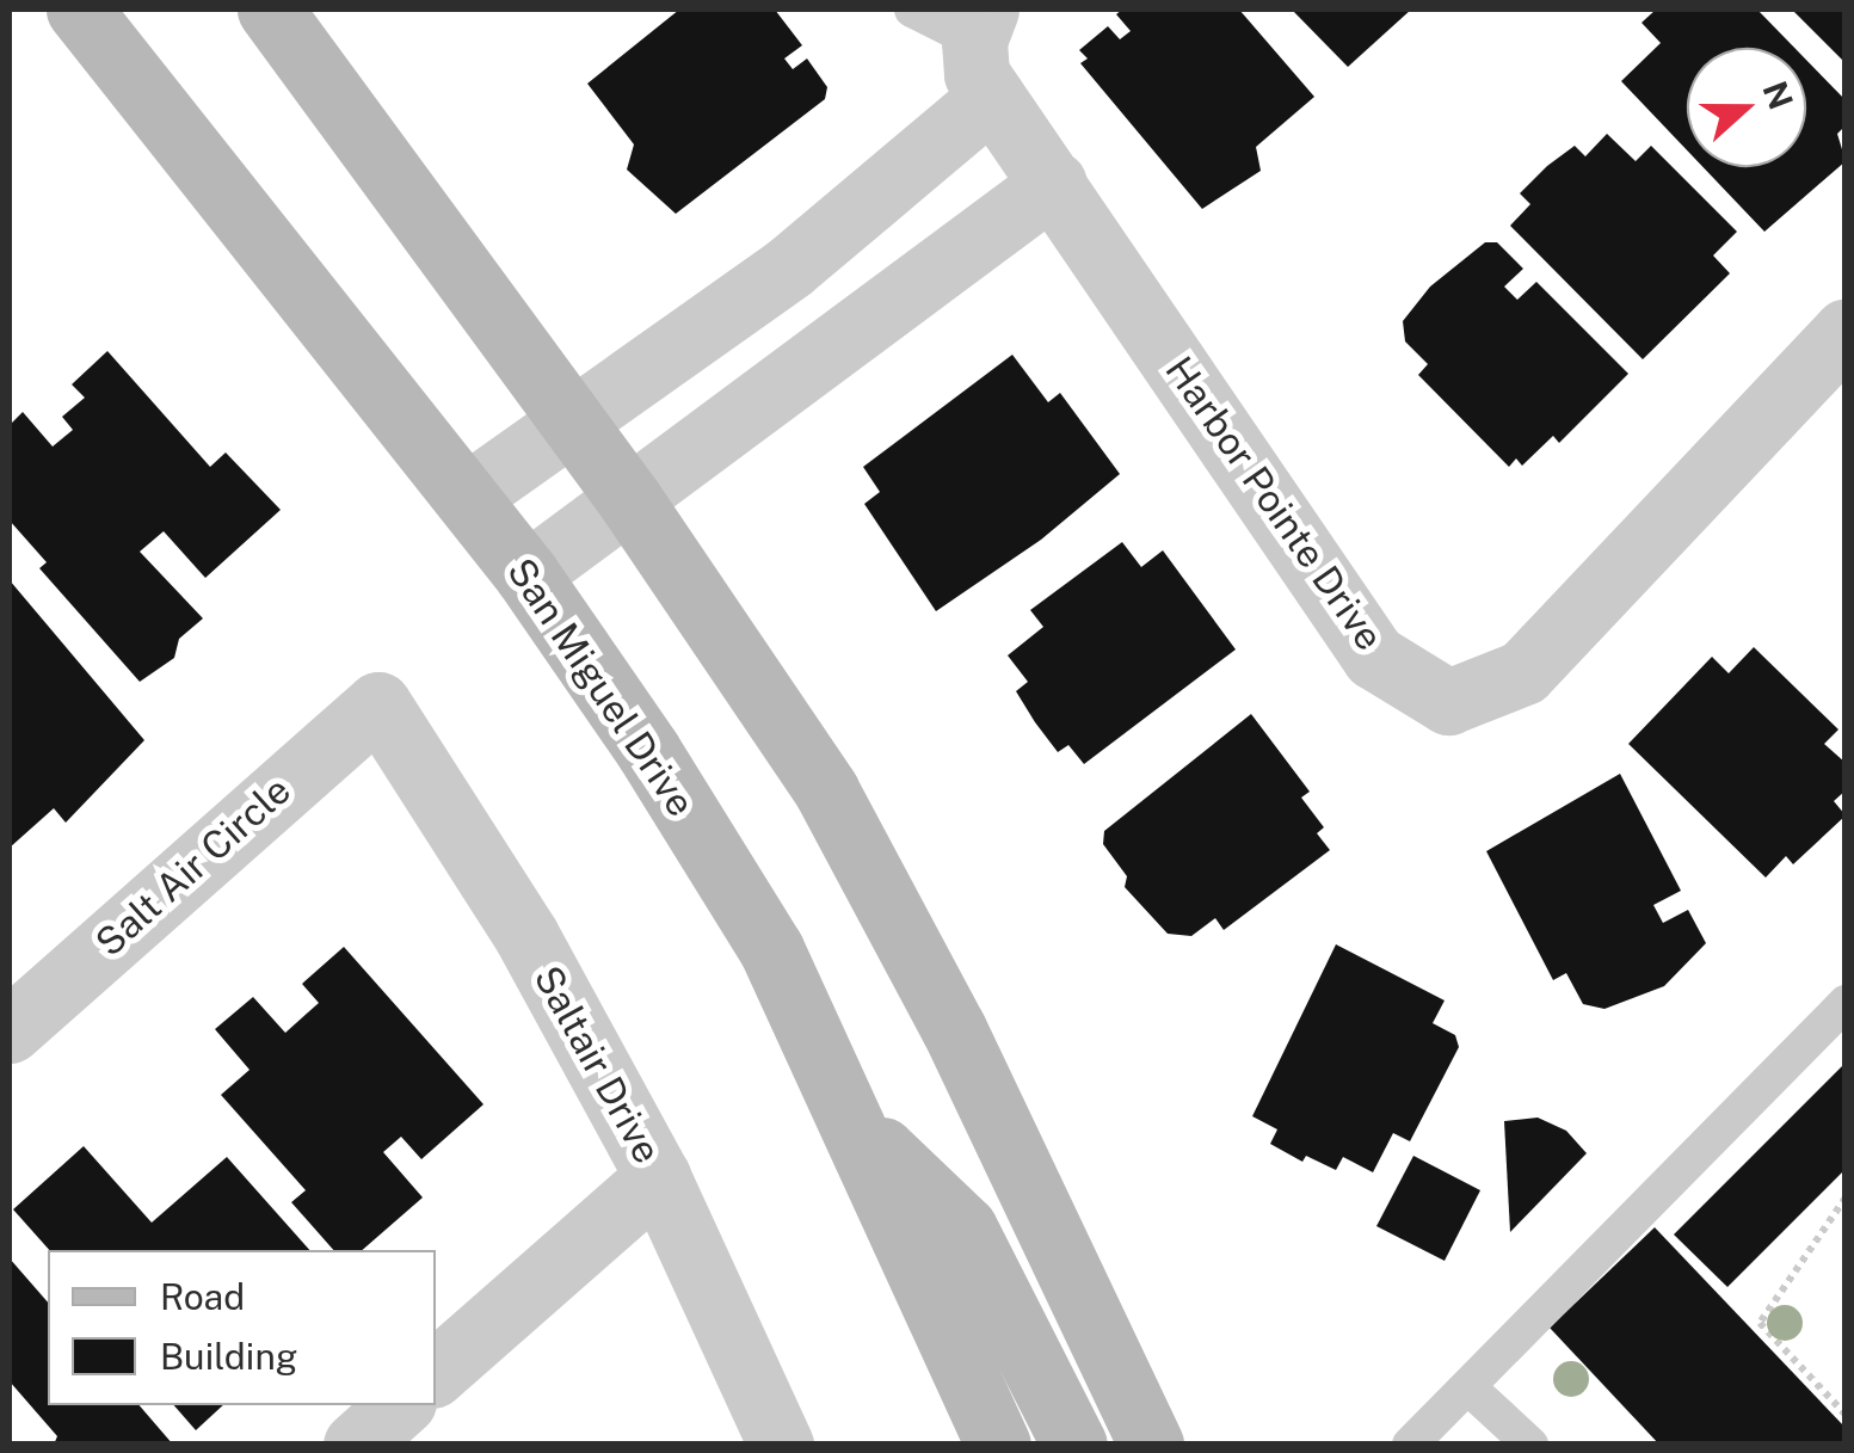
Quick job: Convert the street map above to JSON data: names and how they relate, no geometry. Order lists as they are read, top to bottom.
{
  "streets": {
    "main road": ["San Miguel Drive"],
    "street": ["Harbor Pointe Drive", "Salt Air Circle", "Saltair Drive"]
  },
  "crossings": [
    ["Salt Air Circle", "Saltair Drive"]
  ],
  "legend": ["Road", "Building"],
  "north": "right"
}
